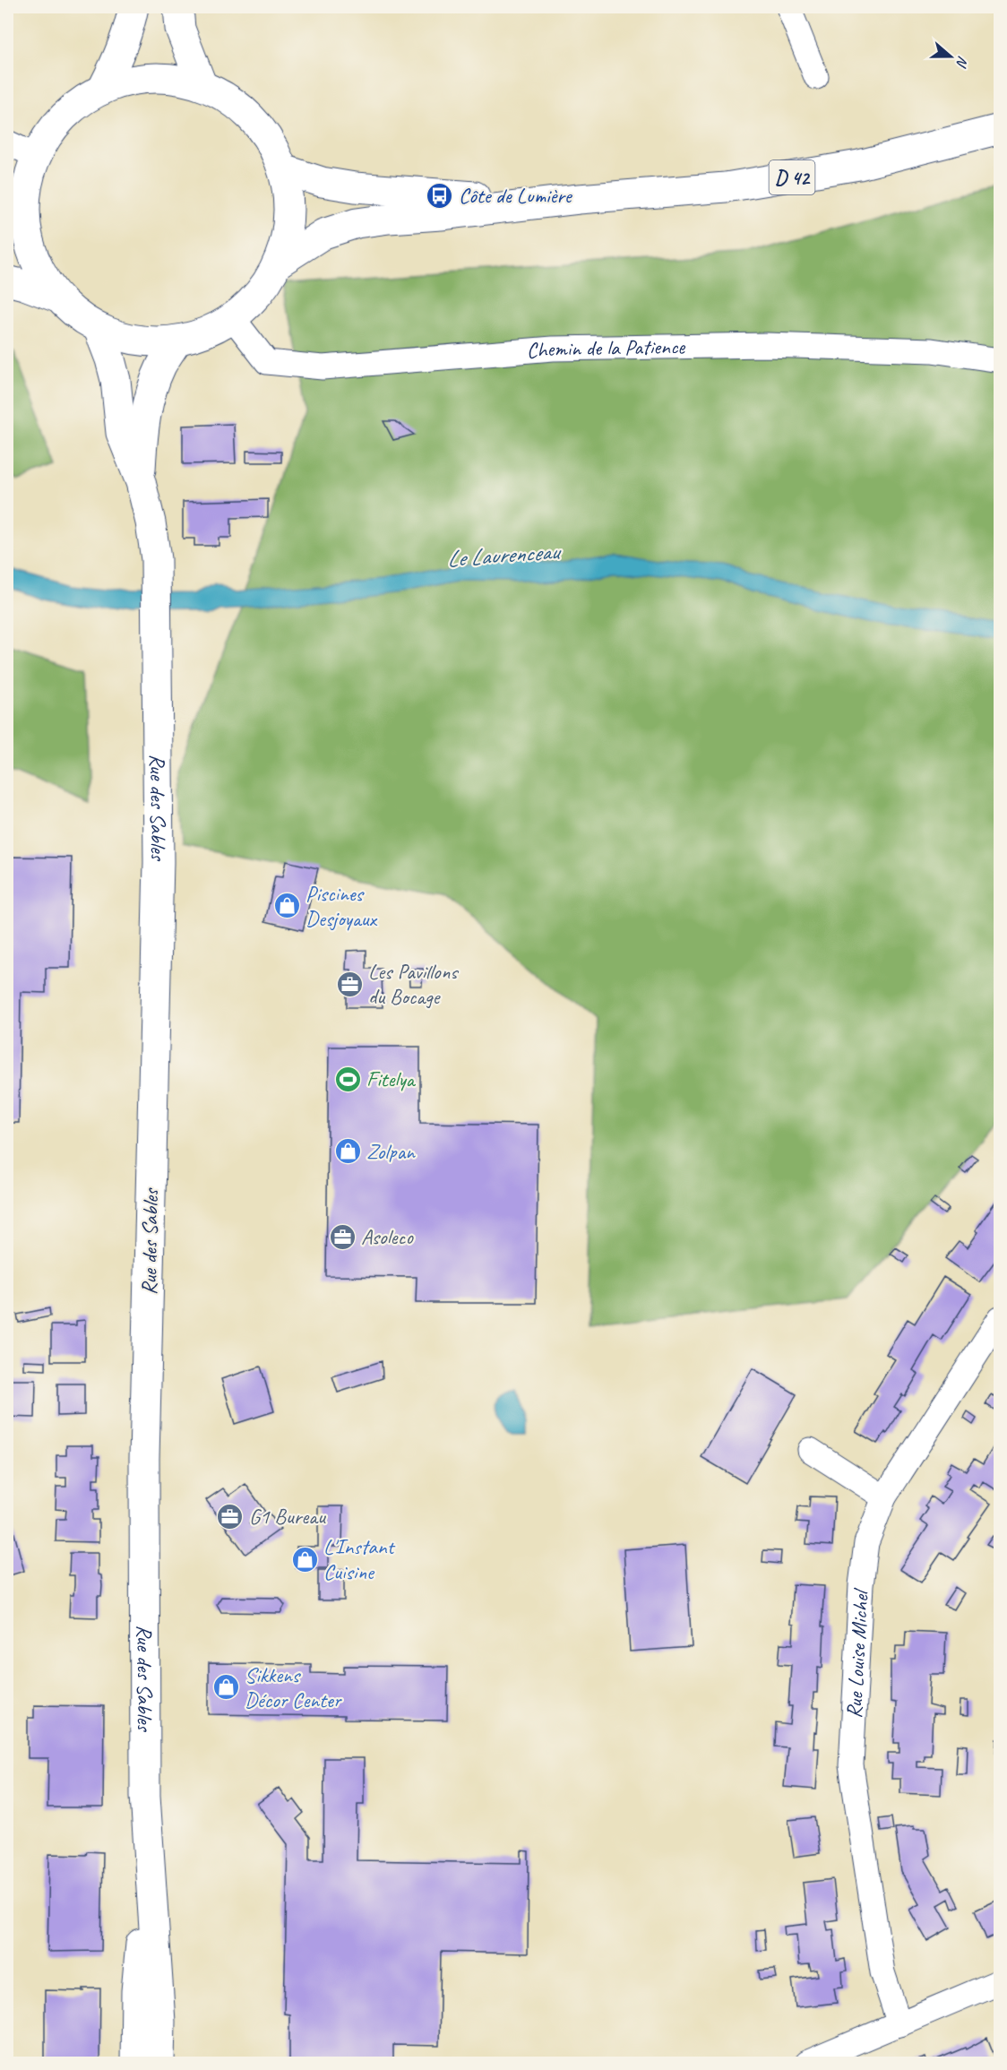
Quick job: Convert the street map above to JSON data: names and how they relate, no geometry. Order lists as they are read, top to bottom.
{
  "streets": {
    "main road": ["D 42", "Rue des Sables"],
    "street": ["Chemin de la Patience", "Rue Louise Michel"]
  },
  "water": ["Le Laurenceau"],
  "places": {
    "bus stop": ["Côte de Lumière"],
    "shop": [
      "Piscines Desjoyaux",
      "Zolpan",
      "L'Instant Cuisine",
      "Sikkens Décor Center"
    ],
    "office": ["Les Pavillons du Bocage", "Asoleco", "G1 Bureau"],
    "sports": ["Fitelya"]
  },
  "north": "right"
}
